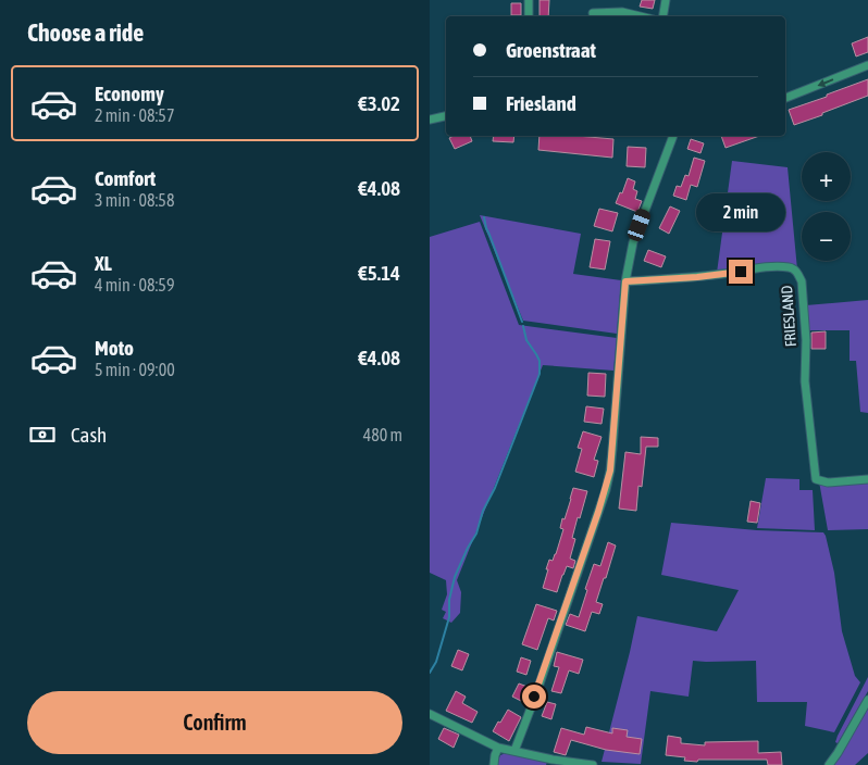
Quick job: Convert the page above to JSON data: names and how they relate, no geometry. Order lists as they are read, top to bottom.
{
  "streets": {
    "street": ["FRIESLAND"]
  },
  "page": {
    "heading": "Choose a ride",
    "banner": ["Groenstraat", "Friesland"],
    "list": [
      {
        "name": "Economy",
        "note": "2 min · 08:57",
        "value": "€3.02"
      },
      {
        "name": "Comfort",
        "note": "3 min · 08:58",
        "value": "€4.08"
      },
      {
        "name": "XL",
        "note": "4 min · 08:59",
        "value": "€5.14"
      },
      {
        "name": "Moto",
        "note": "5 min · 09:00",
        "value": "€4.08"
      }
    ],
    "map_buttons": ["+", "−"],
    "bubble": "2 min",
    "pay": ["Cash", "480 m"],
    "buttons": "Confirm"
  }
}
